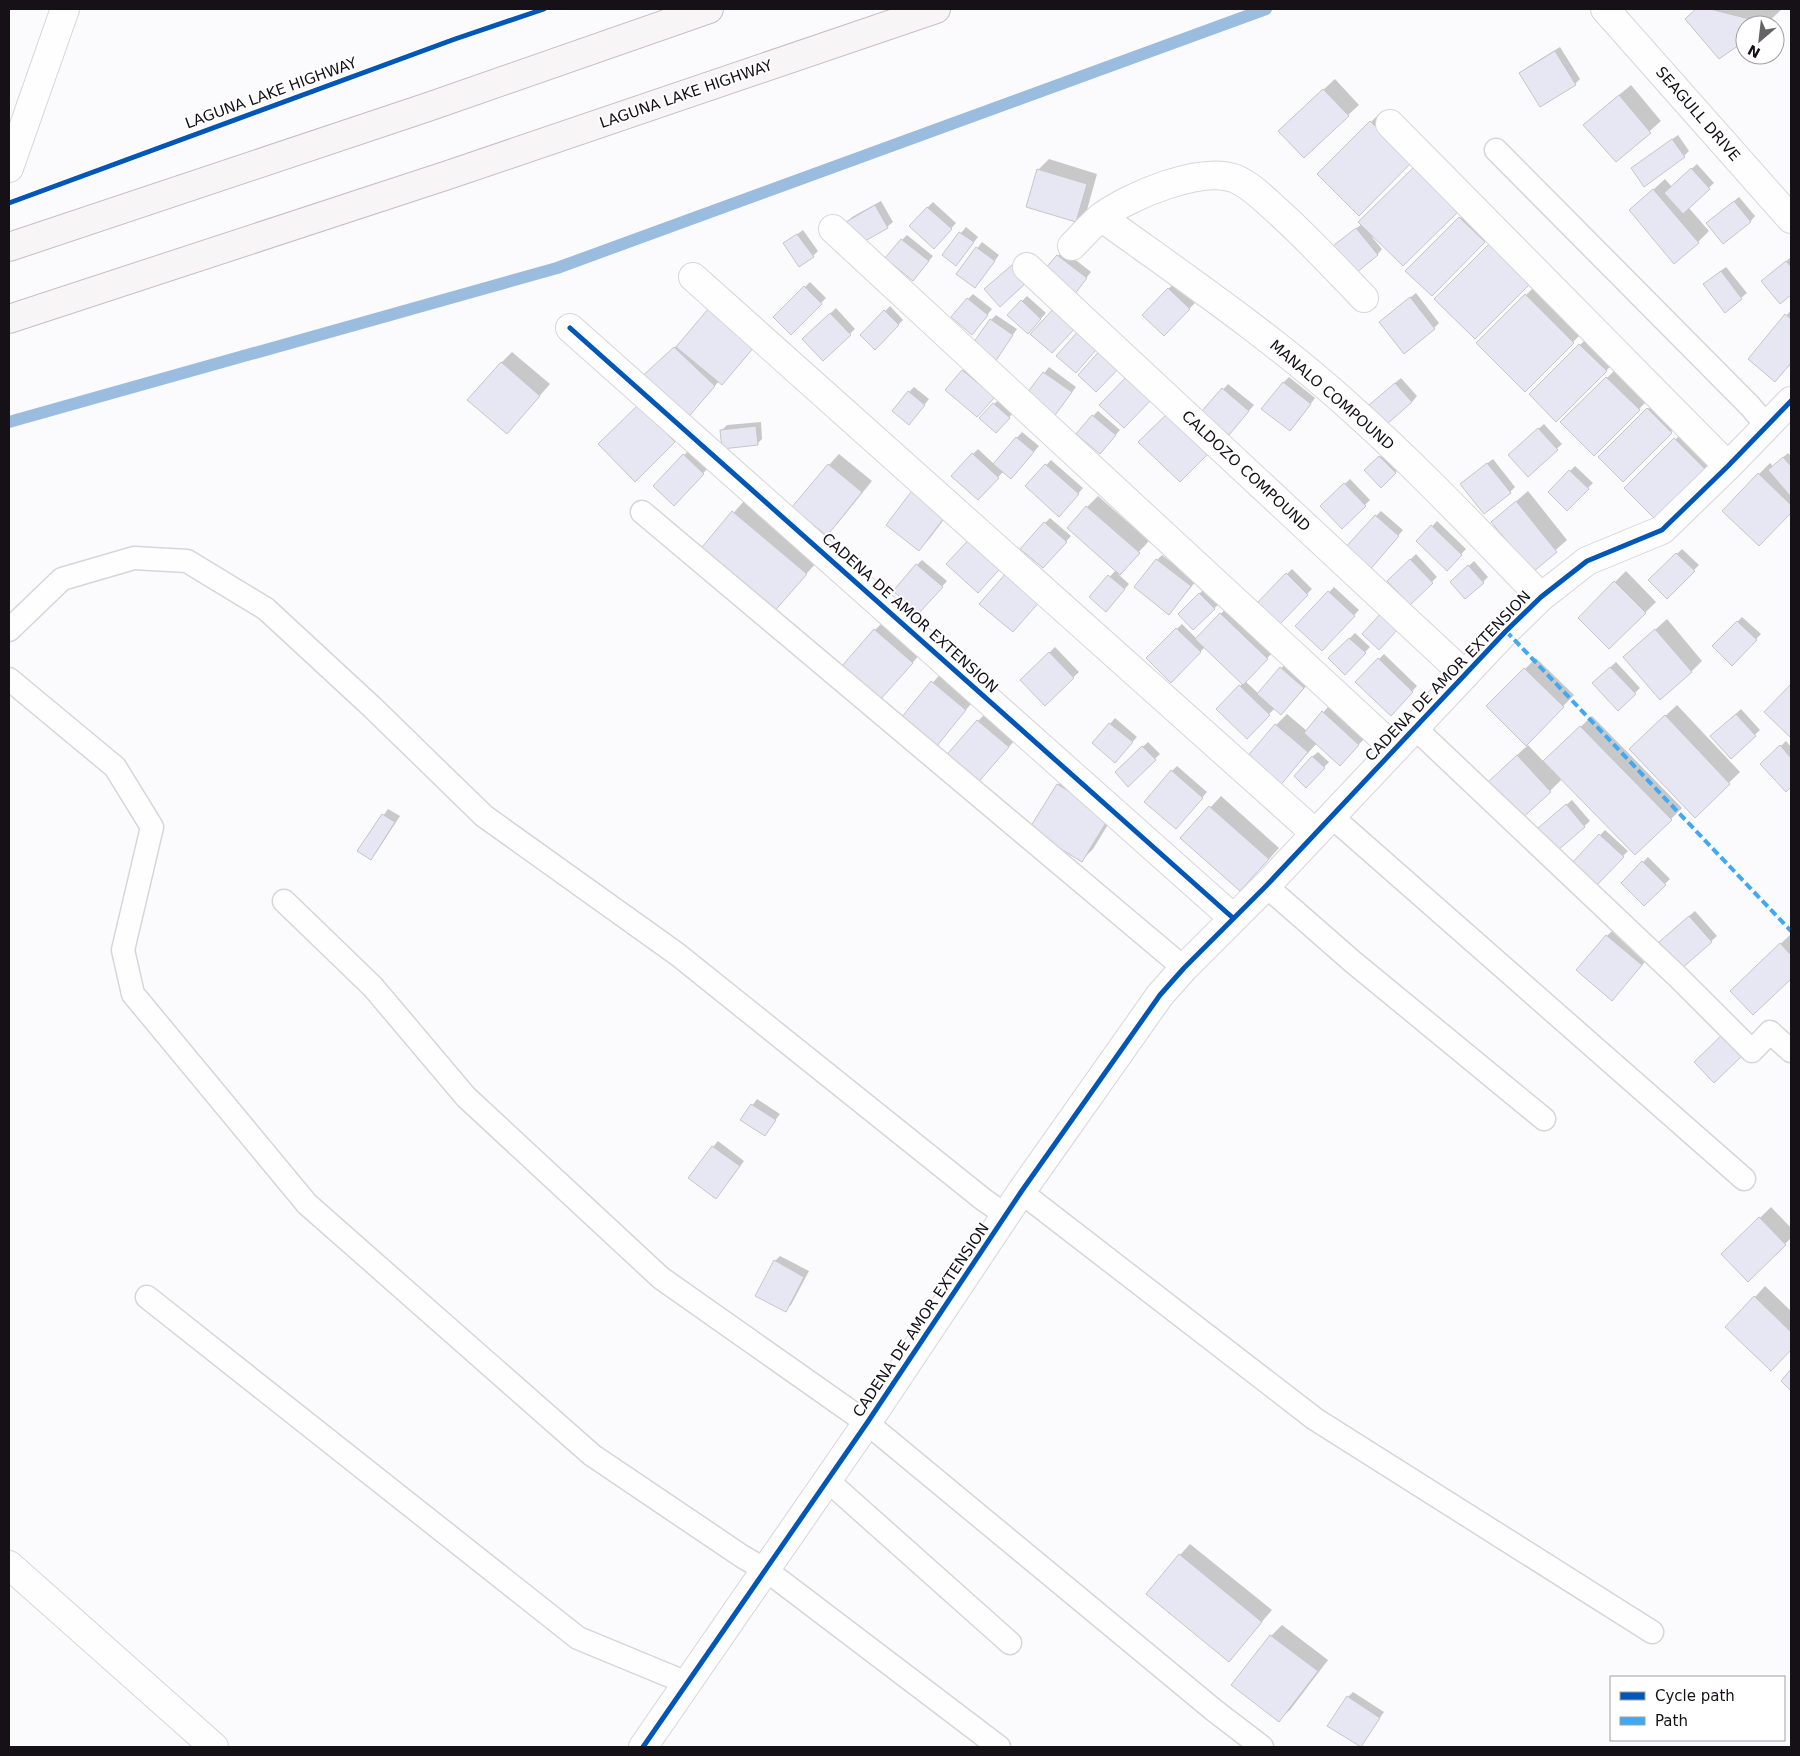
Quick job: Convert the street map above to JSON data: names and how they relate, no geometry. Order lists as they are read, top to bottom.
{
  "streets": {
    "main road": ["LAGUNA LAKE HIGHWAY"],
    "street": [
      "SEAGULL DRIVE",
      "MANALO COMPOUND",
      "CALDOZO COMPOUND",
      "CADENA DE AMOR EXTENSION"
    ]
  },
  "crossings": [
    ["MANALO COMPOUND", "CADENA DE AMOR EXTENSION"],
    ["CALDOZO COMPOUND", "CADENA DE AMOR EXTENSION"]
  ],
  "legend": ["Cycle path", "Path"],
  "north": "bottom left"
}
